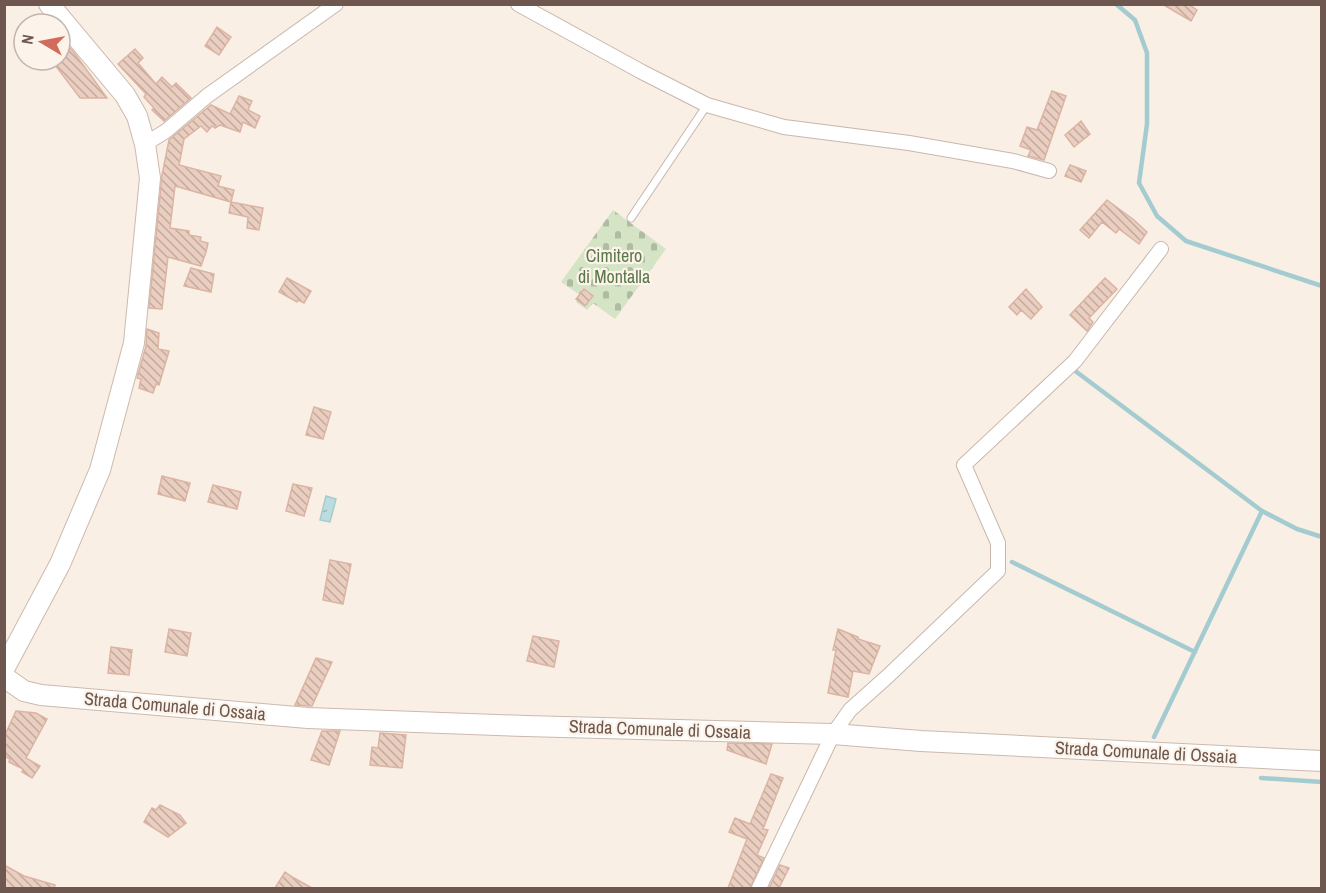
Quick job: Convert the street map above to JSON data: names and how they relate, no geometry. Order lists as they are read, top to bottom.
{
  "streets": {
    "street": ["Strada Comunale di Ossaia"]
  },
  "parks": ["Cimitero di Montalla"],
  "north": "left"
}
